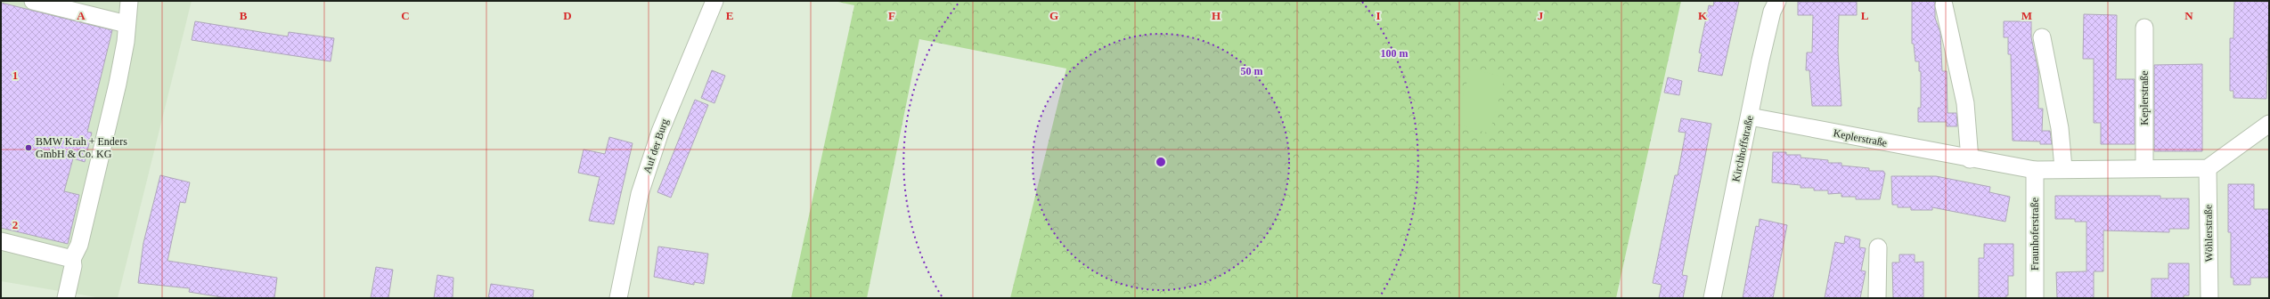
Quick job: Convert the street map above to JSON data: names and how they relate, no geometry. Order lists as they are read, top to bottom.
{
  "streets": {
    "street": [
      "Keplerstraße",
      "Auf der Burg",
      "Kirchhoffstraße",
      "Wöhlerstraße",
      "Fraunhoferstraße"
    ]
  },
  "crossings": [
    ["Keplerstraße", "Kirchhoffstraße"],
    ["Keplerstraße", "Wöhlerstraße"],
    ["Keplerstraße", "Fraunhoferstraße"]
  ],
  "places": ["BMW Krah + Enders GmbH & Co. KG"],
  "grid": {
    "columns": [
      "A",
      "B",
      "C",
      "D",
      "E",
      "F",
      "G",
      "H",
      "I",
      "J",
      "K",
      "L",
      "M",
      "N"
    ],
    "rows": ["1", "2"]
  },
  "rings": ["100 m", "50 m"]
}
